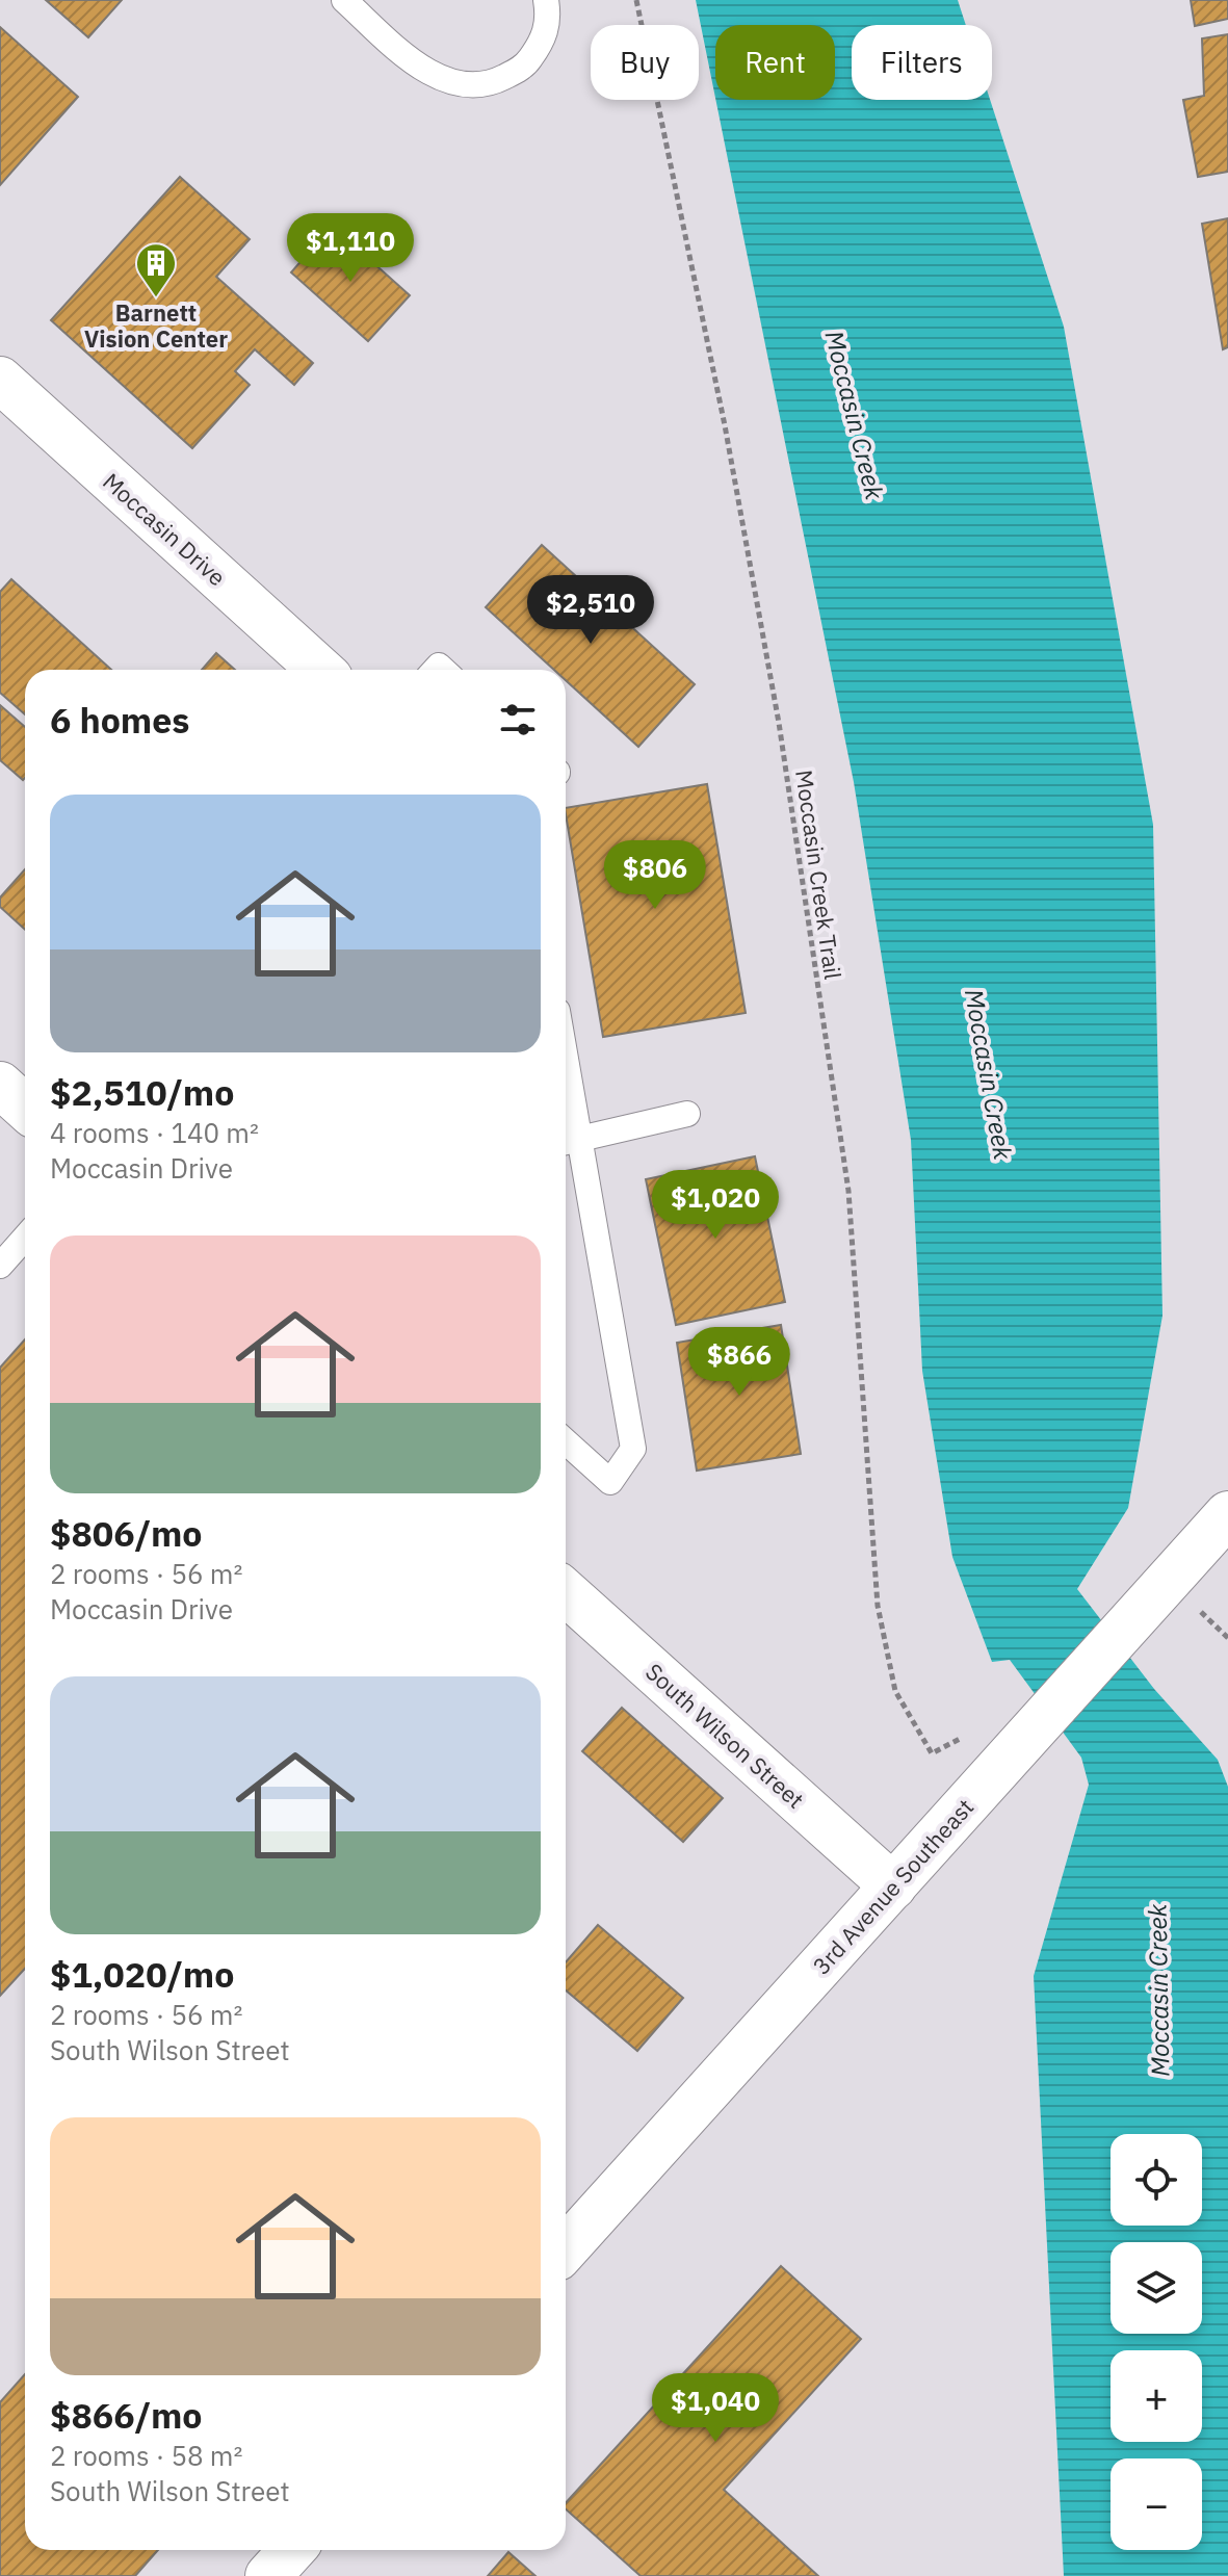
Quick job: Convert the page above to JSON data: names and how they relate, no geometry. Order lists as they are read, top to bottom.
{
  "streets": {
    "street": ["Moccasin Drive", "South Wilson Street", "3rd Avenue Southeast"],
    "path": ["Moccasin Creek Trail"]
  },
  "crossings": [
    ["South Wilson Street", "3rd Avenue Southeast"]
  ],
  "water": ["Moccasin Creek"],
  "places": {
    "building": ["Barnett Vision Center"]
  },
  "page": {
    "chip": ["Buy", "Rent", "Filters"],
    "price": [
      "$1,110",
      "$2,510",
      "$806",
      "$1,020",
      "$866",
      "$1,040"
    ],
    "heading": "6 homes",
    "list": [
      {
        "name": "$2,510/mo",
        "note": "4 rooms · 140 m² · Moccasin Drive"
      },
      {
        "name": "$806/mo",
        "note": "2 rooms · 56 m² · Moccasin Drive"
      },
      {
        "name": "$1,020/mo",
        "note": "2 rooms · 56 m² · South Wilson Street"
      },
      {
        "name": "$866/mo",
        "note": "2 rooms · 58 m² · South Wilson Street"
      }
    ],
    "map_buttons": ["+", "−"]
  }
}
